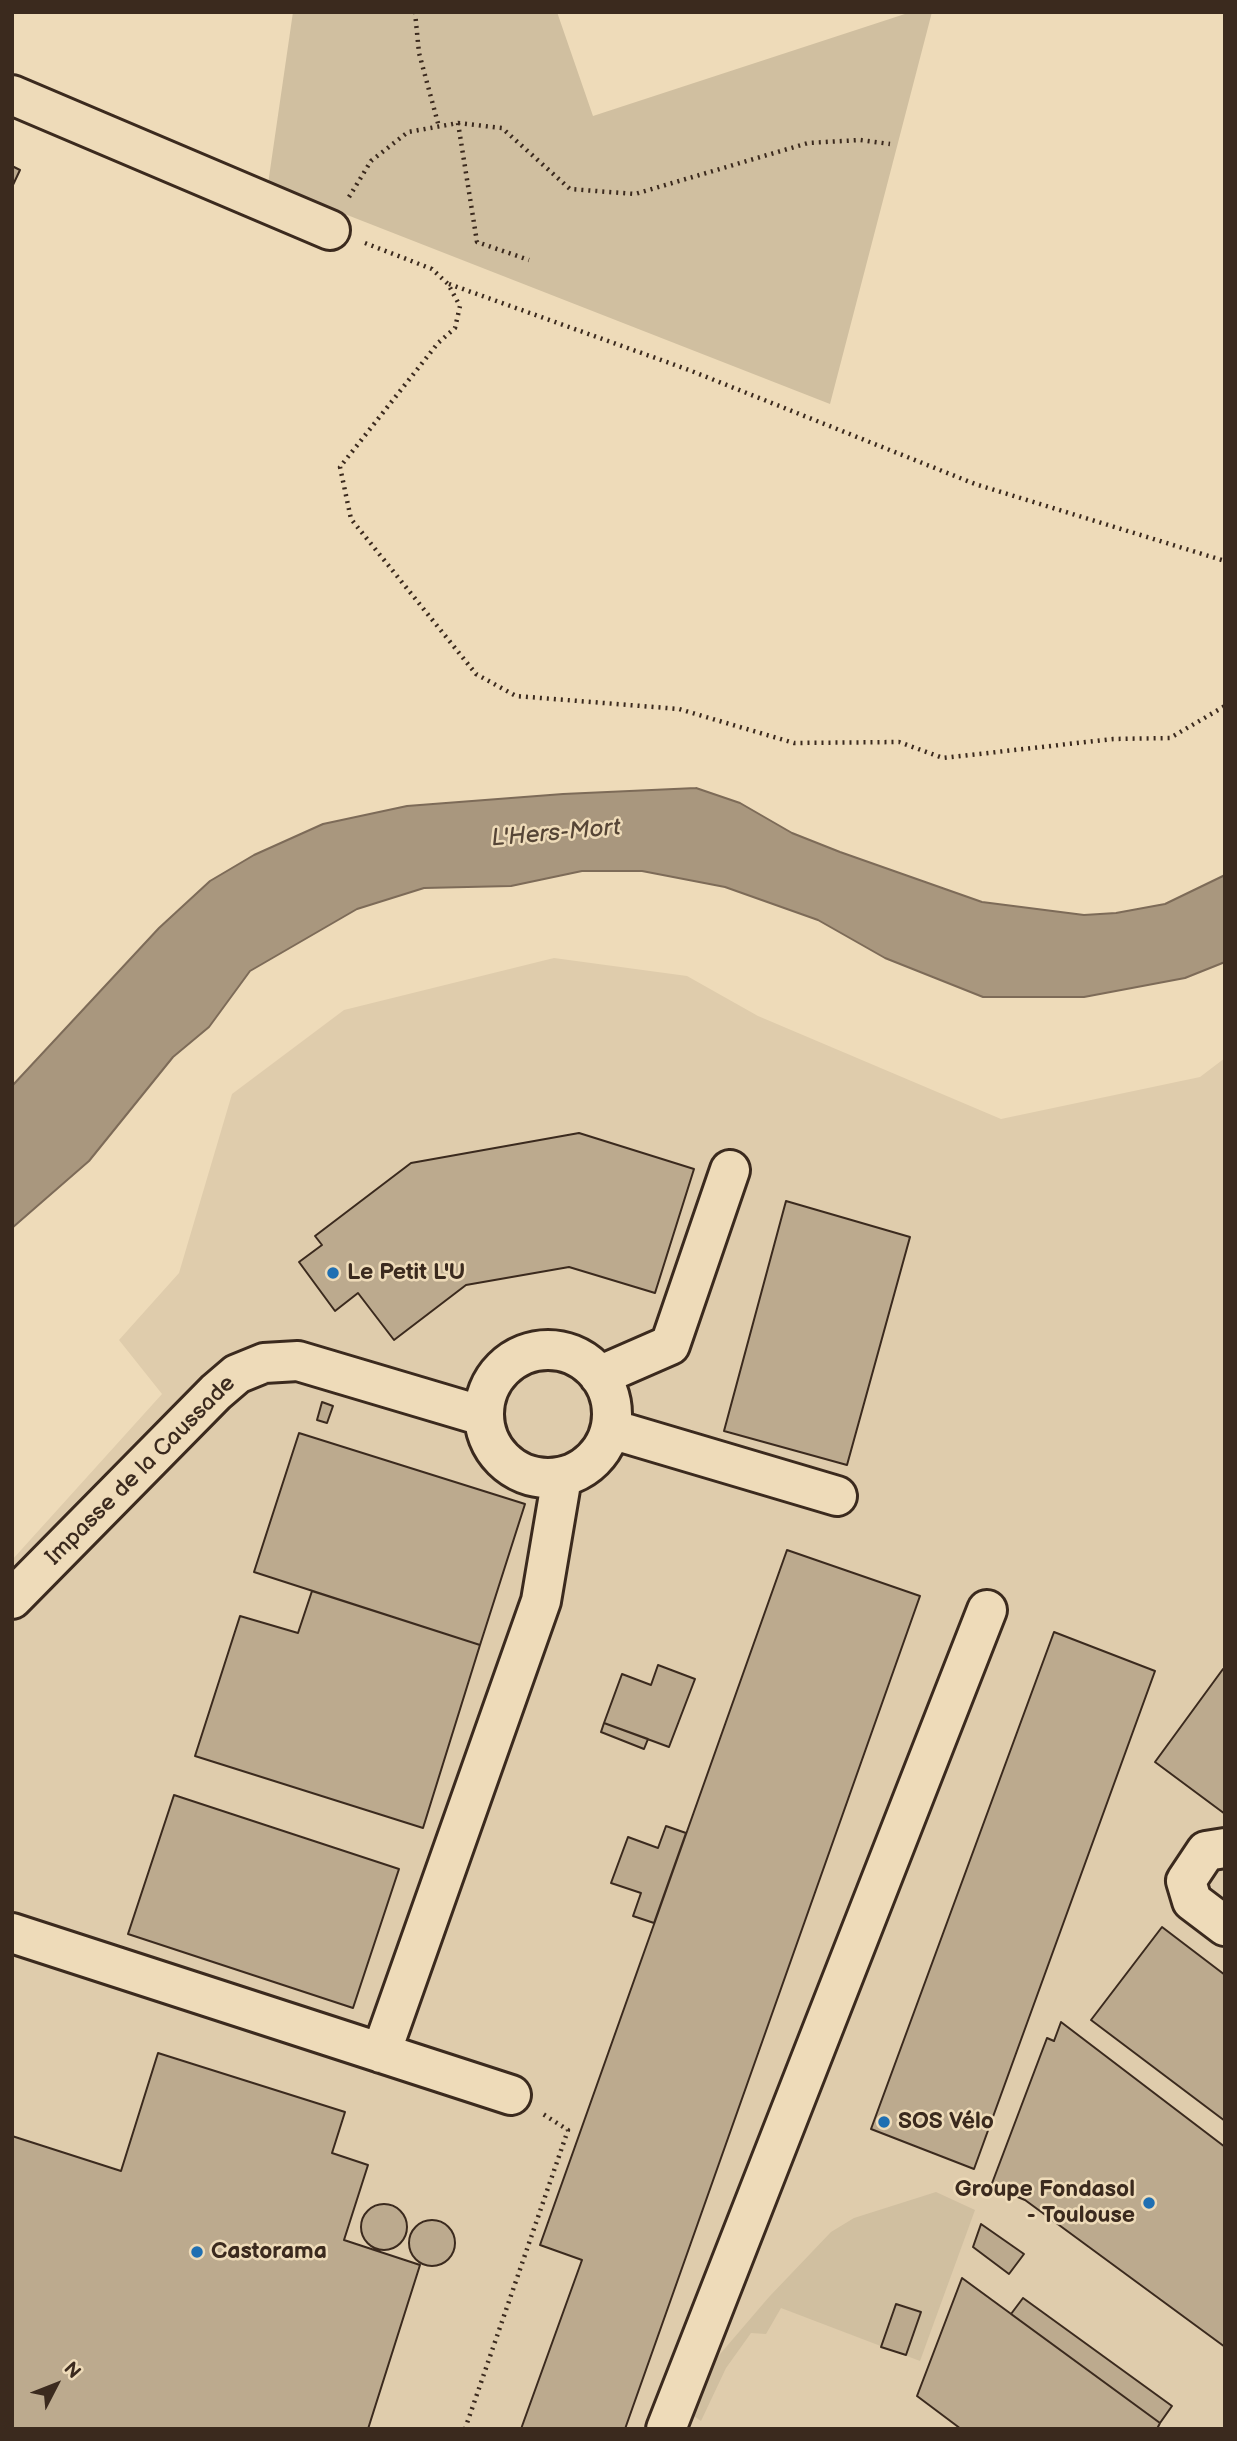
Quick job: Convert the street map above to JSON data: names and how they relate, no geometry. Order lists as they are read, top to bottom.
{
  "streets": {
    "street": ["Impasse de la Caussade"]
  },
  "water": ["L'Hers-Mort"],
  "places": [
    "Le Petit L'U",
    "SOS Vélo",
    "Groupe Fondasol - Toulouse",
    "Castorama"
  ],
  "north": "top right"
}
